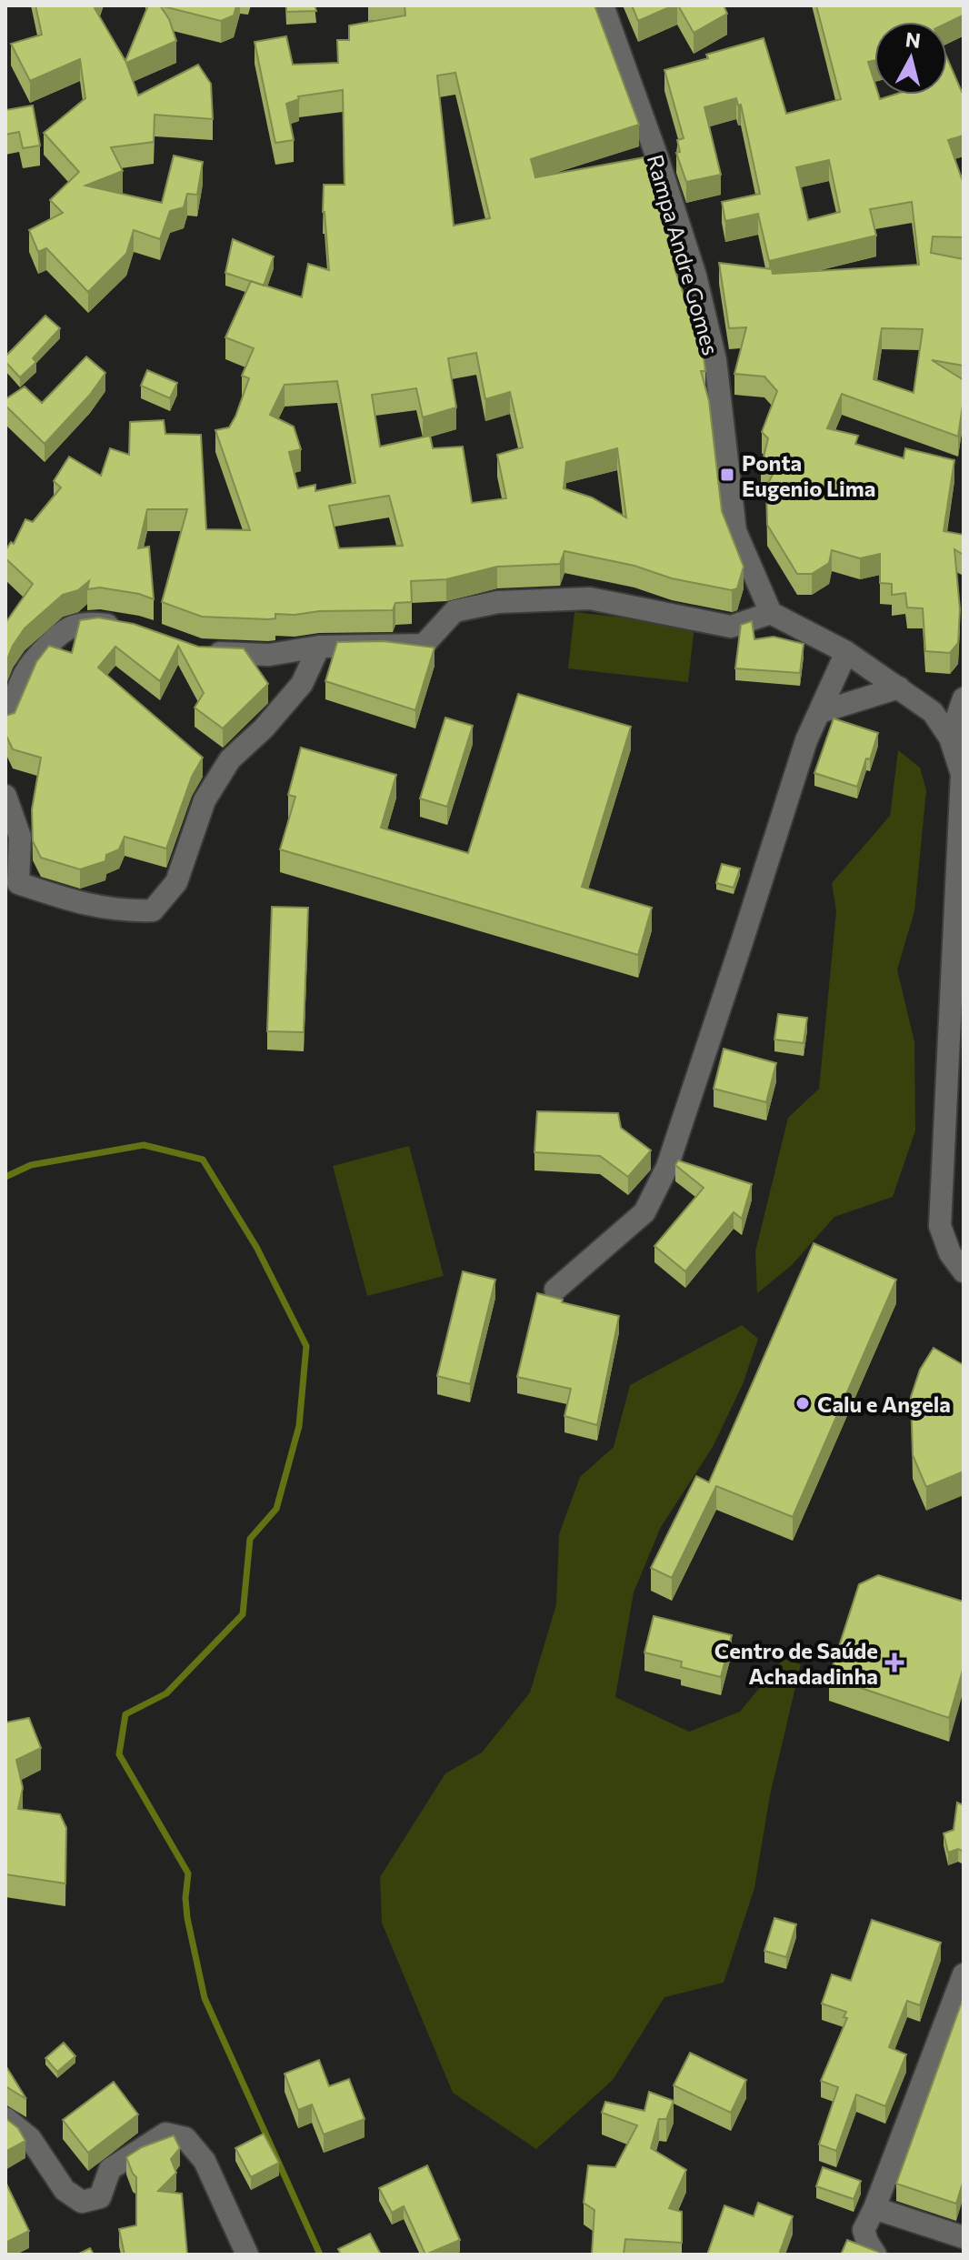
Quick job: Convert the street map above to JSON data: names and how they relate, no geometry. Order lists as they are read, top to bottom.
{
  "streets": {
    "street": ["Rampa Andre Gomes"]
  },
  "places": {
    "transit": ["Ponta Eugenio Lima"],
    "other": ["Calu e Angela"],
    "health": ["Centro de Saúde Achadadinha"]
  },
  "north": "top"
}
